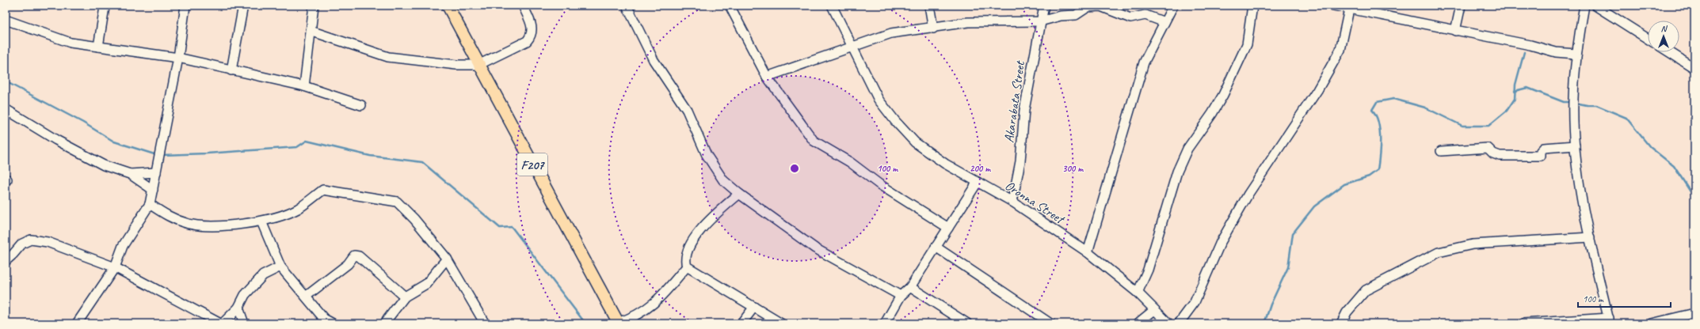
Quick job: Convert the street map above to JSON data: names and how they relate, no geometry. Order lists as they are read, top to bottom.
{
  "streets": {
    "main road": ["F207"],
    "street": ["Akarabata Street", "Oronna Street"]
  },
  "crossings": [
    ["Akarabata Street", "Oronna Street"]
  ],
  "scale_bar": "100 m",
  "north": "top",
  "rings": ["100 m", "200 m", "300 m"]
}
